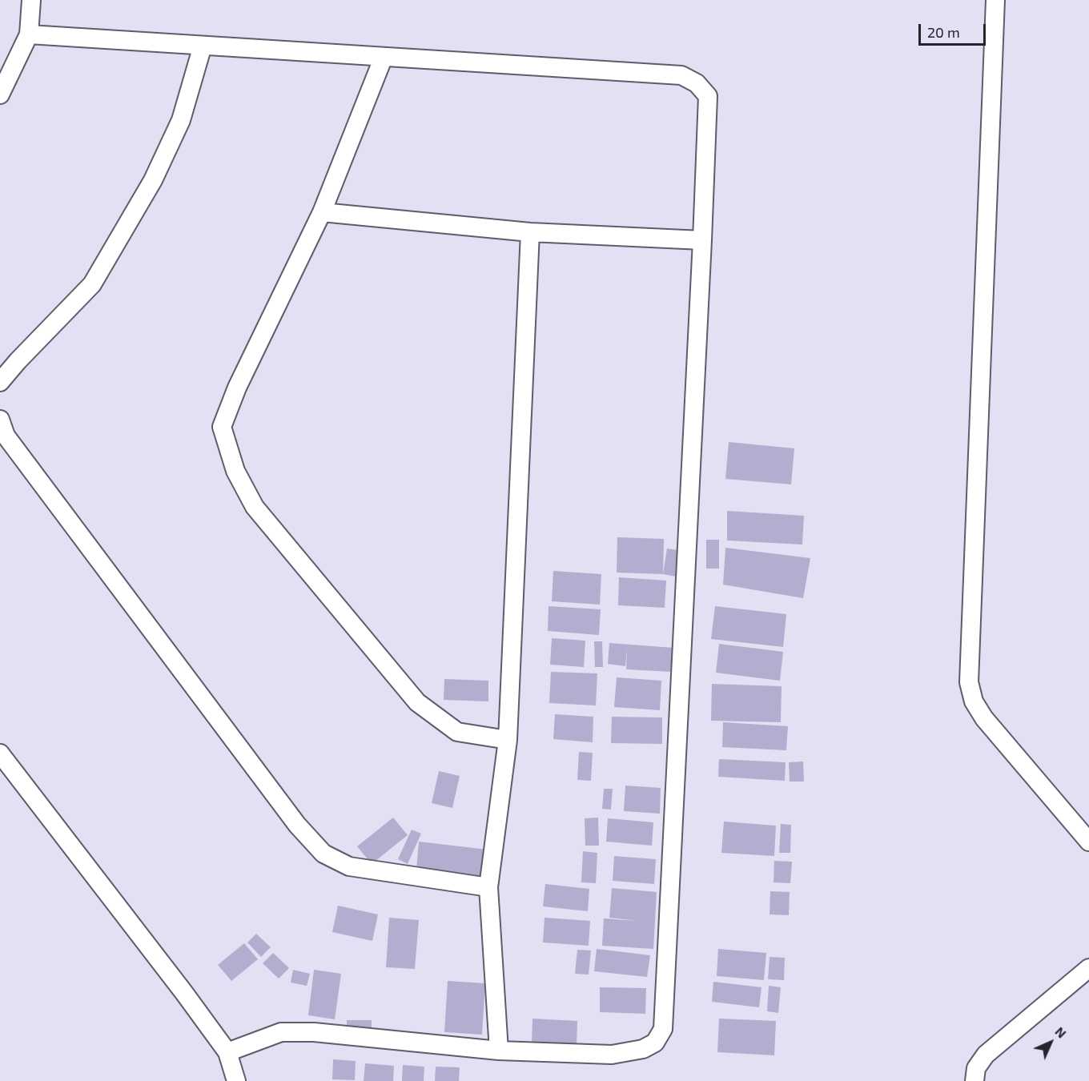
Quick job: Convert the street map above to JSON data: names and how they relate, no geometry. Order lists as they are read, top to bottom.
{
  "scale_bar": "20 m",
  "north": "top right"
}
